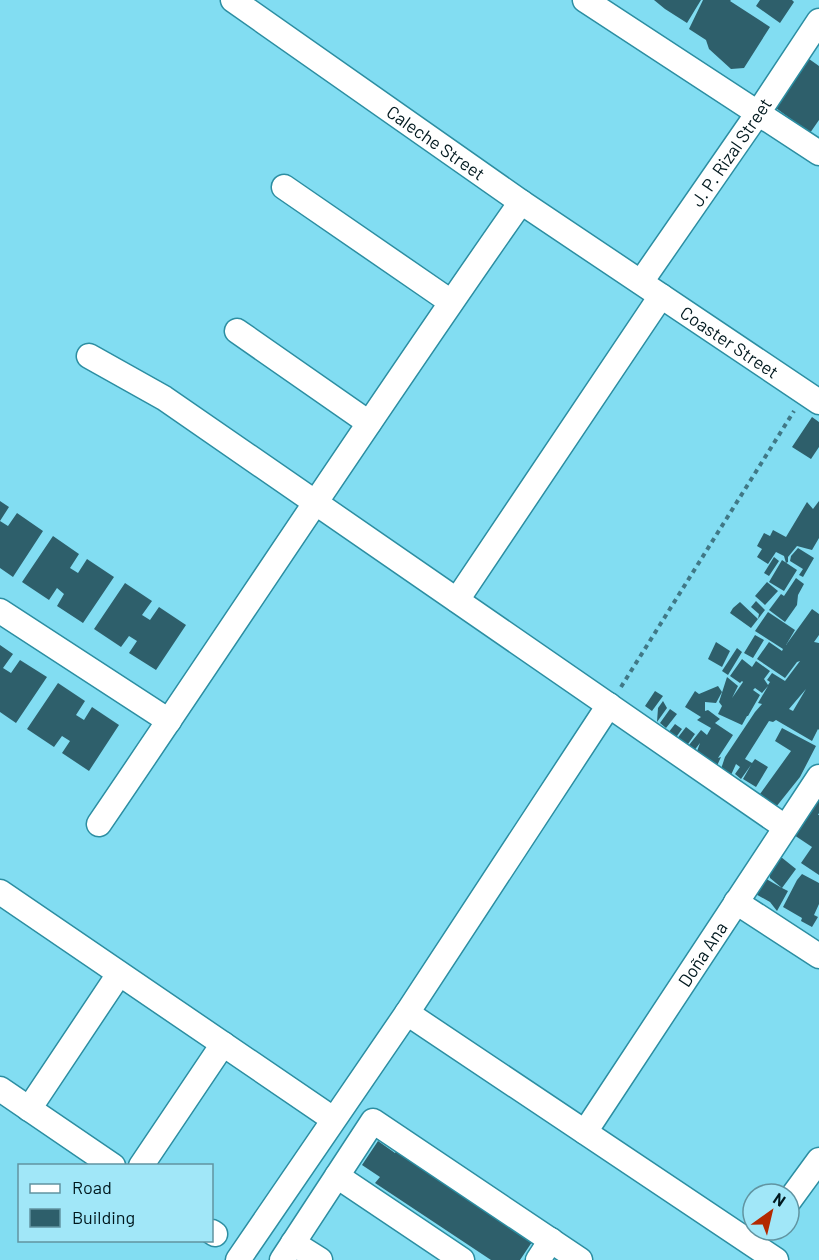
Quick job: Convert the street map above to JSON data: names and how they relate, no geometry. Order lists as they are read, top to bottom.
{
  "streets": {
    "street": [
      "Caleche Street",
      "J. P. Rizal Street",
      "Coaster Street",
      "Doña Ana"
    ]
  },
  "crossings": [
    ["Caleche Street", "J. P. Rizal Street"],
    ["Caleche Street", "Coaster Street"],
    ["J. P. Rizal Street", "Coaster Street"]
  ],
  "legend": ["Road", "Building"],
  "north": "top right"
}
